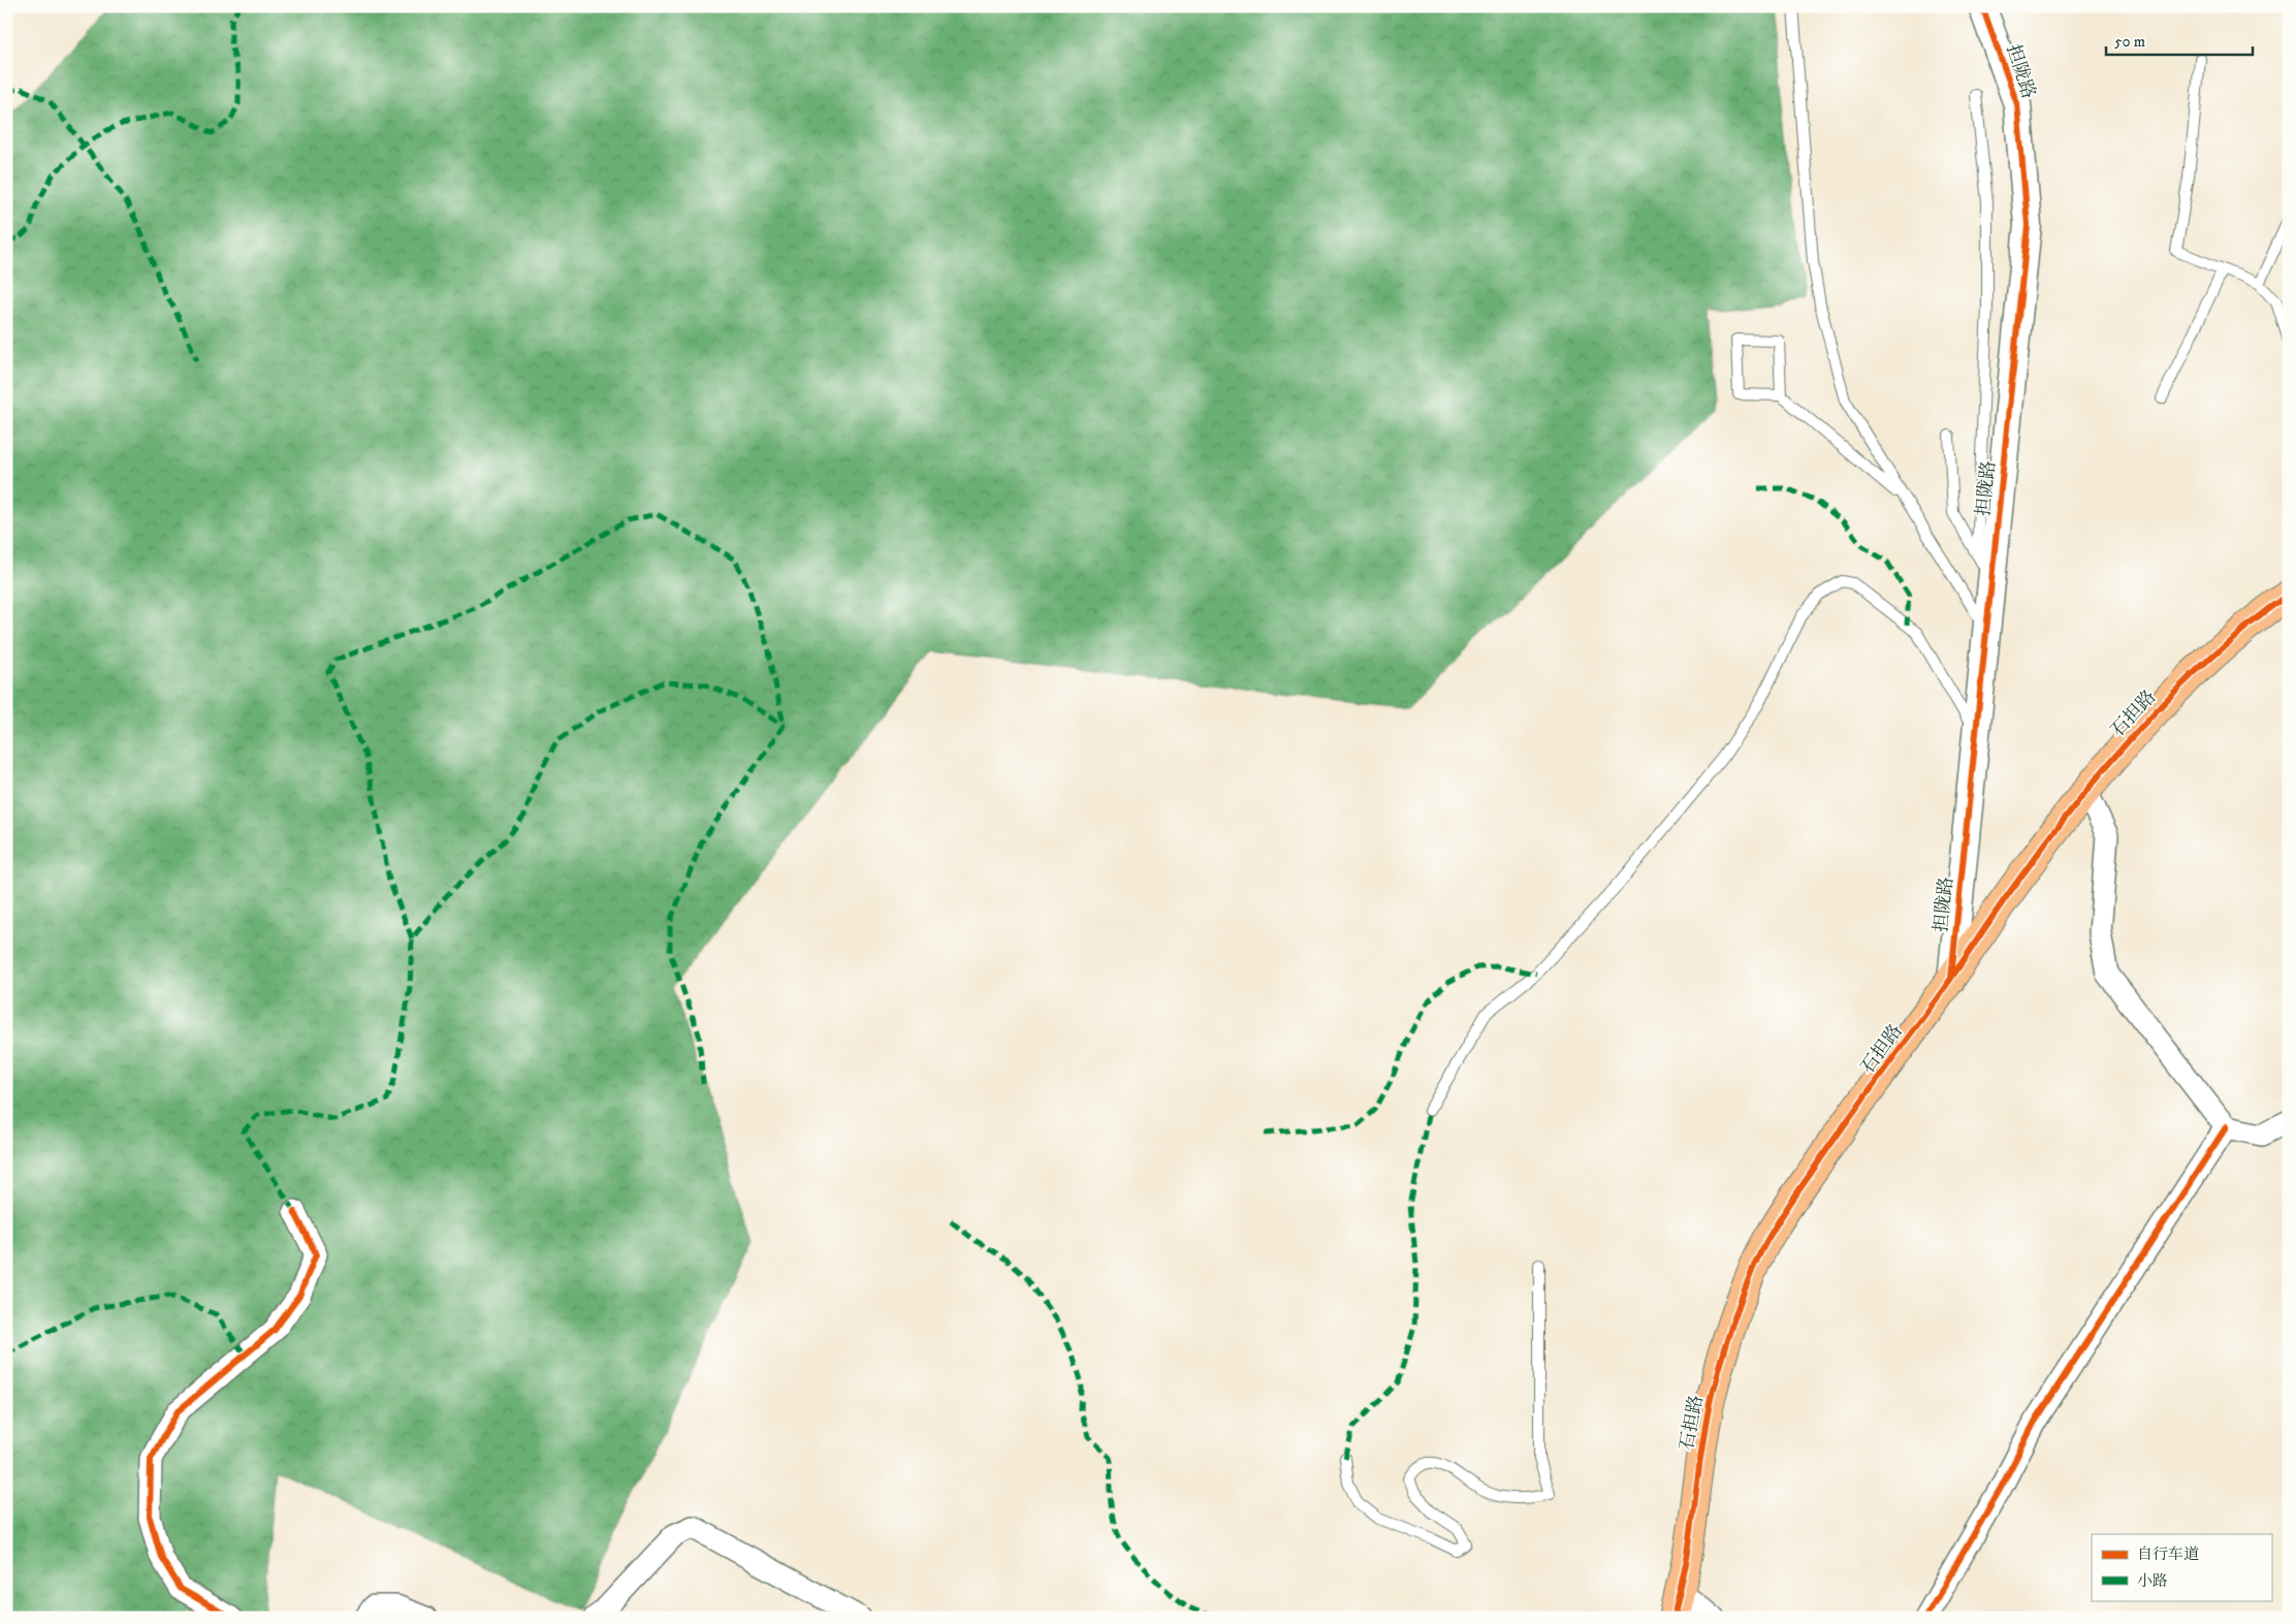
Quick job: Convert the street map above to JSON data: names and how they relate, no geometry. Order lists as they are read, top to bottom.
{
  "streets": {
    "main road": ["石担路"],
    "street": ["担陇路"]
  },
  "crossings": [
    ["担陇路", "石担路"]
  ],
  "legend": ["自行车道", "小路"],
  "scale_bar": "50 m"
}
